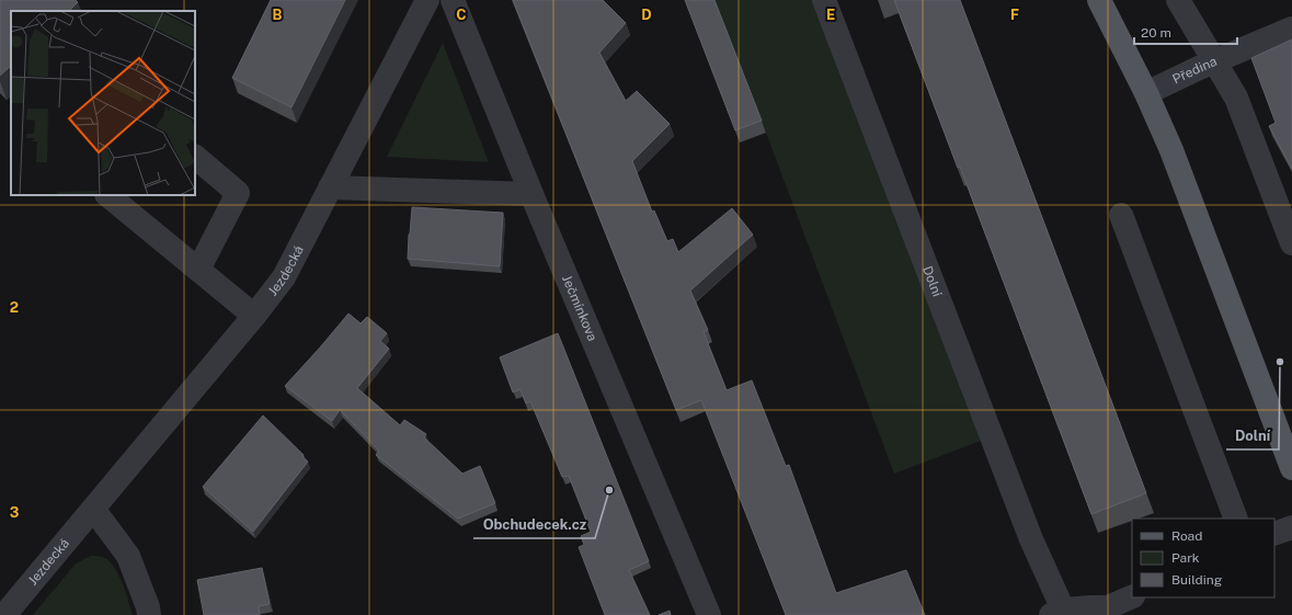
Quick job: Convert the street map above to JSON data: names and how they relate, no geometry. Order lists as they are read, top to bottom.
{
  "streets": {
    "street": [
      "Předina",
      "Jezdecká",
      "Dolní",
      "Ječmínkova"
    ]
  },
  "places": ["Dolní", "Obchudecek.cz"],
  "legend": ["Road", "Park", "Building"],
  "scale_bar": "20 m",
  "grid": {
    "columns": [
      "B",
      "C",
      "D",
      "E",
      "F"
    ],
    "rows": ["2", "3"]
  }
}
